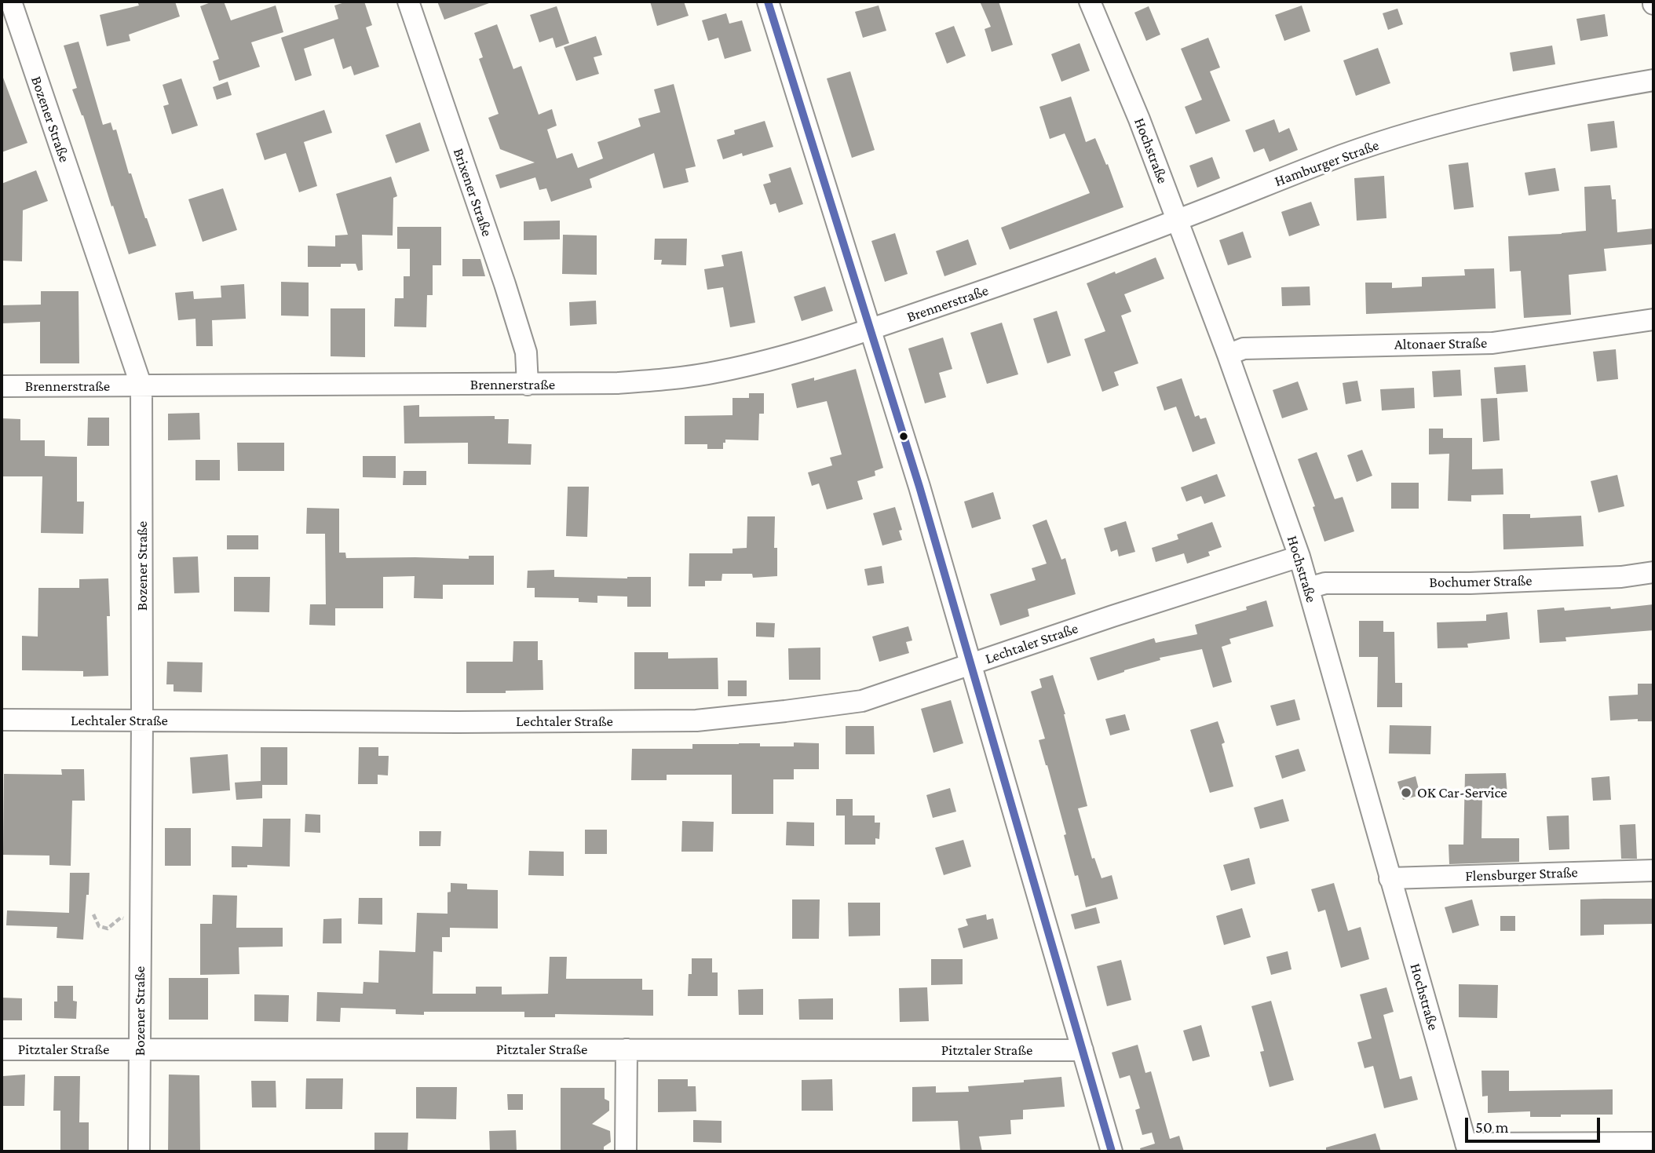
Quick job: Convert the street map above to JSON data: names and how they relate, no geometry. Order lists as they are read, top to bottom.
{
  "streets": {
    "street": [
      "Bozener Straße",
      "Hochstraße",
      "Hamburger Straße",
      "Brixener Straße",
      "Brennerstraße",
      "Altonaer Straße",
      "Bochumer Straße",
      "Lechtaler Straße",
      "Flensburger Straße",
      "Pitztaler Straße"
    ]
  },
  "crossings": [
    ["Bozener Straße", "Brennerstraße"],
    ["Bozener Straße", "Lechtaler Straße"],
    ["Bozener Straße", "Pitztaler Straße"],
    ["Hochstraße", "Hamburger Straße"],
    ["Hochstraße", "Altonaer Straße"],
    ["Hochstraße", "Bochumer Straße"],
    ["Hochstraße", "Lechtaler Straße"],
    ["Hochstraße", "Flensburger Straße"],
    ["Hamburger Straße", "Brennerstraße"],
    ["Brixener Straße", "Brennerstraße"]
  ],
  "places": ["OK Car-Service"],
  "scale_bar": "50 m"
}
